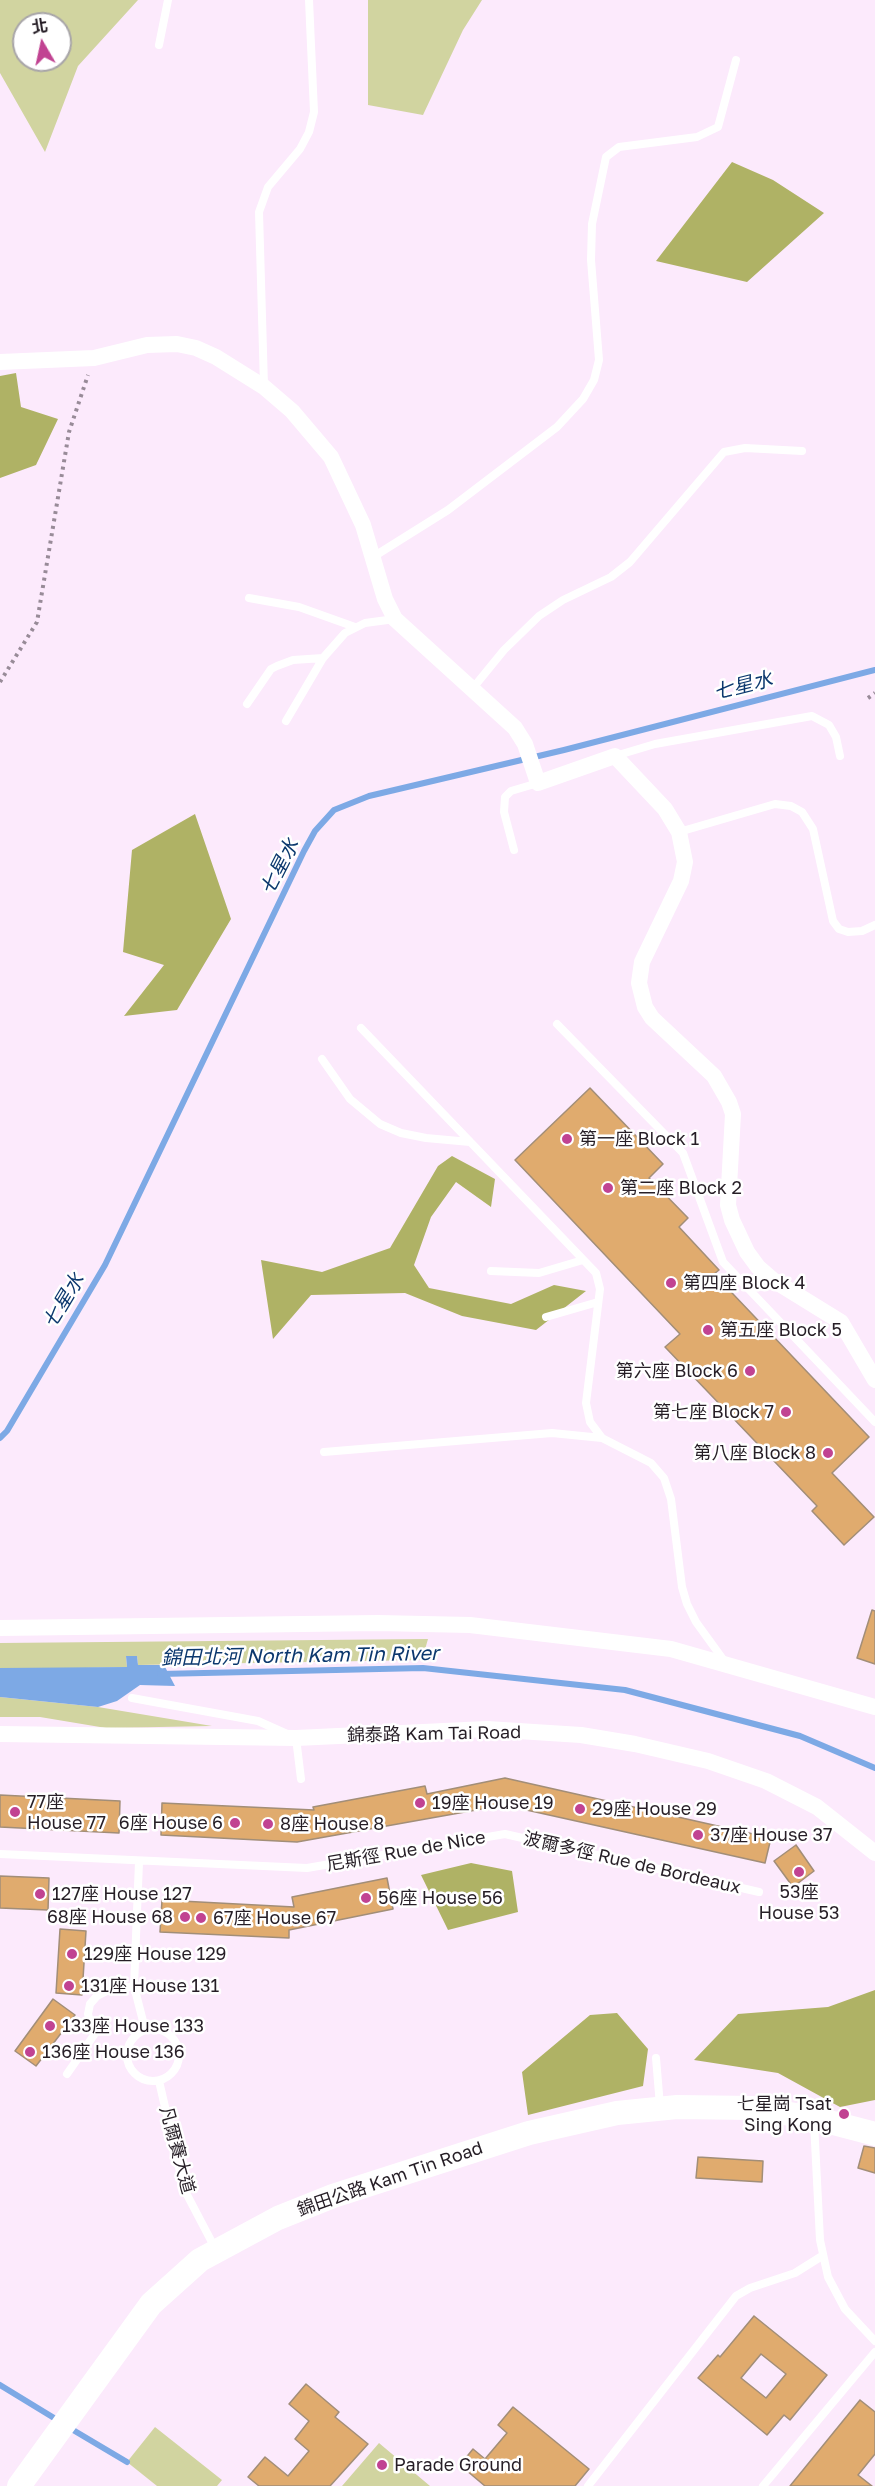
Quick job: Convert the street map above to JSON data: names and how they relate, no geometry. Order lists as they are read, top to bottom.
{
  "streets": {
    "main road": ["錦田公路 Kam Tin Road"],
    "street": ["錦泰路 Kam Tai Road"],
    "lane": ["尼斯徑 Rue de Nice", "波爾多徑 Rue de Bordeaux", "凡爾賽大道"]
  },
  "crossings": [
    ["尼斯徑 Rue de Nice", "波爾多徑 Rue de Bordeaux"],
    ["凡爾賽大道", "錦田公路 Kam Tin Road"]
  ],
  "water": ["七星水", "錦田北河 North Kam Tin River"],
  "places": [
    "第一座 Block 1",
    "第二座 Block 2",
    "第四座 Block 4",
    "第五座 Block 5",
    "第六座 Block 6",
    "第七座 Block 7",
    "第八座 Block 8",
    "19座 House 19",
    "29座 House 29",
    "77座 House 77",
    "6座 House 6",
    "8座 House 8",
    "37座 House 37",
    "53座 House 53",
    "127座 House 127",
    "56座 House 56",
    "68座 House 68",
    "67座 House 67",
    "129座 House 129",
    "131座 House 131",
    "133座 House 133",
    "136座 House 136",
    "七星崗 Tsat Sing Kong",
    "Parade Ground"
  ],
  "north": "top"
}
